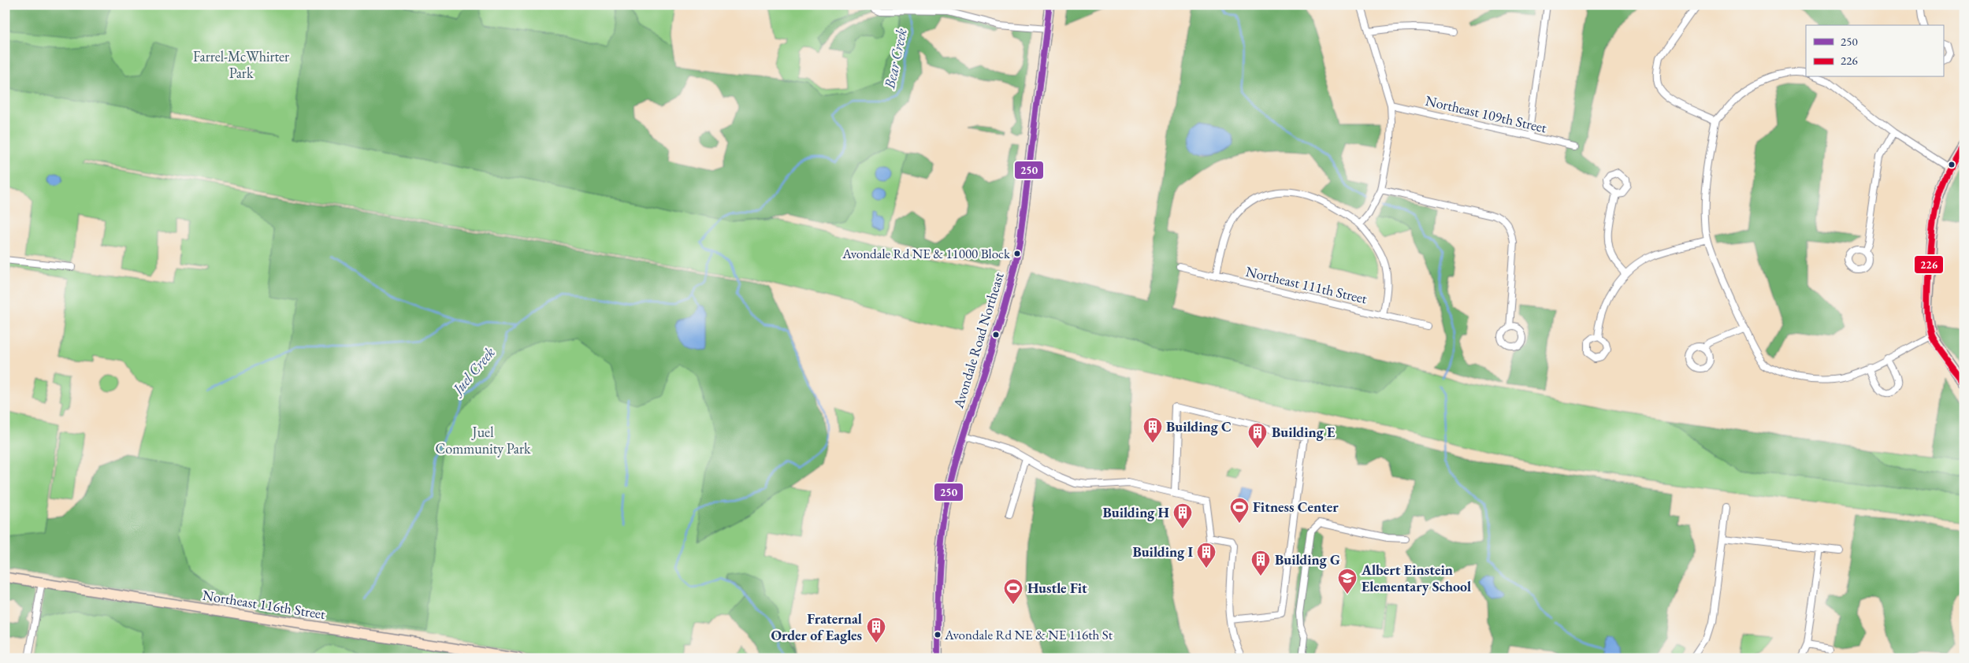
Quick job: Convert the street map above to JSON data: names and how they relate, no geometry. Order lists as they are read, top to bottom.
{
  "streets": {
    "street": [
      "Northeast 109th Street",
      "Northeast 111th Street",
      "Avondale Road Northeast",
      "Northeast 116th Street"
    ]
  },
  "water": ["Bear Creek", "Juel Creek"],
  "parks": ["Farrel-McWhirter Park", "Juel Community Park"],
  "places": {
    "other": ["Avondale Rd NE & 11000 Block", "Avondale Rd NE & NE 116th St"],
    "building": [
      "Building C",
      "Building E",
      "Building H",
      "Building I",
      "Building G",
      "Fraternal Order of Eagles"
    ],
    "sports": ["Fitness Center", "Hustle Fit"],
    "school or university": ["Albert Einstein Elementary School"]
  },
  "lines": ["transit line 250", "transit line 226"],
  "legend": ["250", "226"]
}
